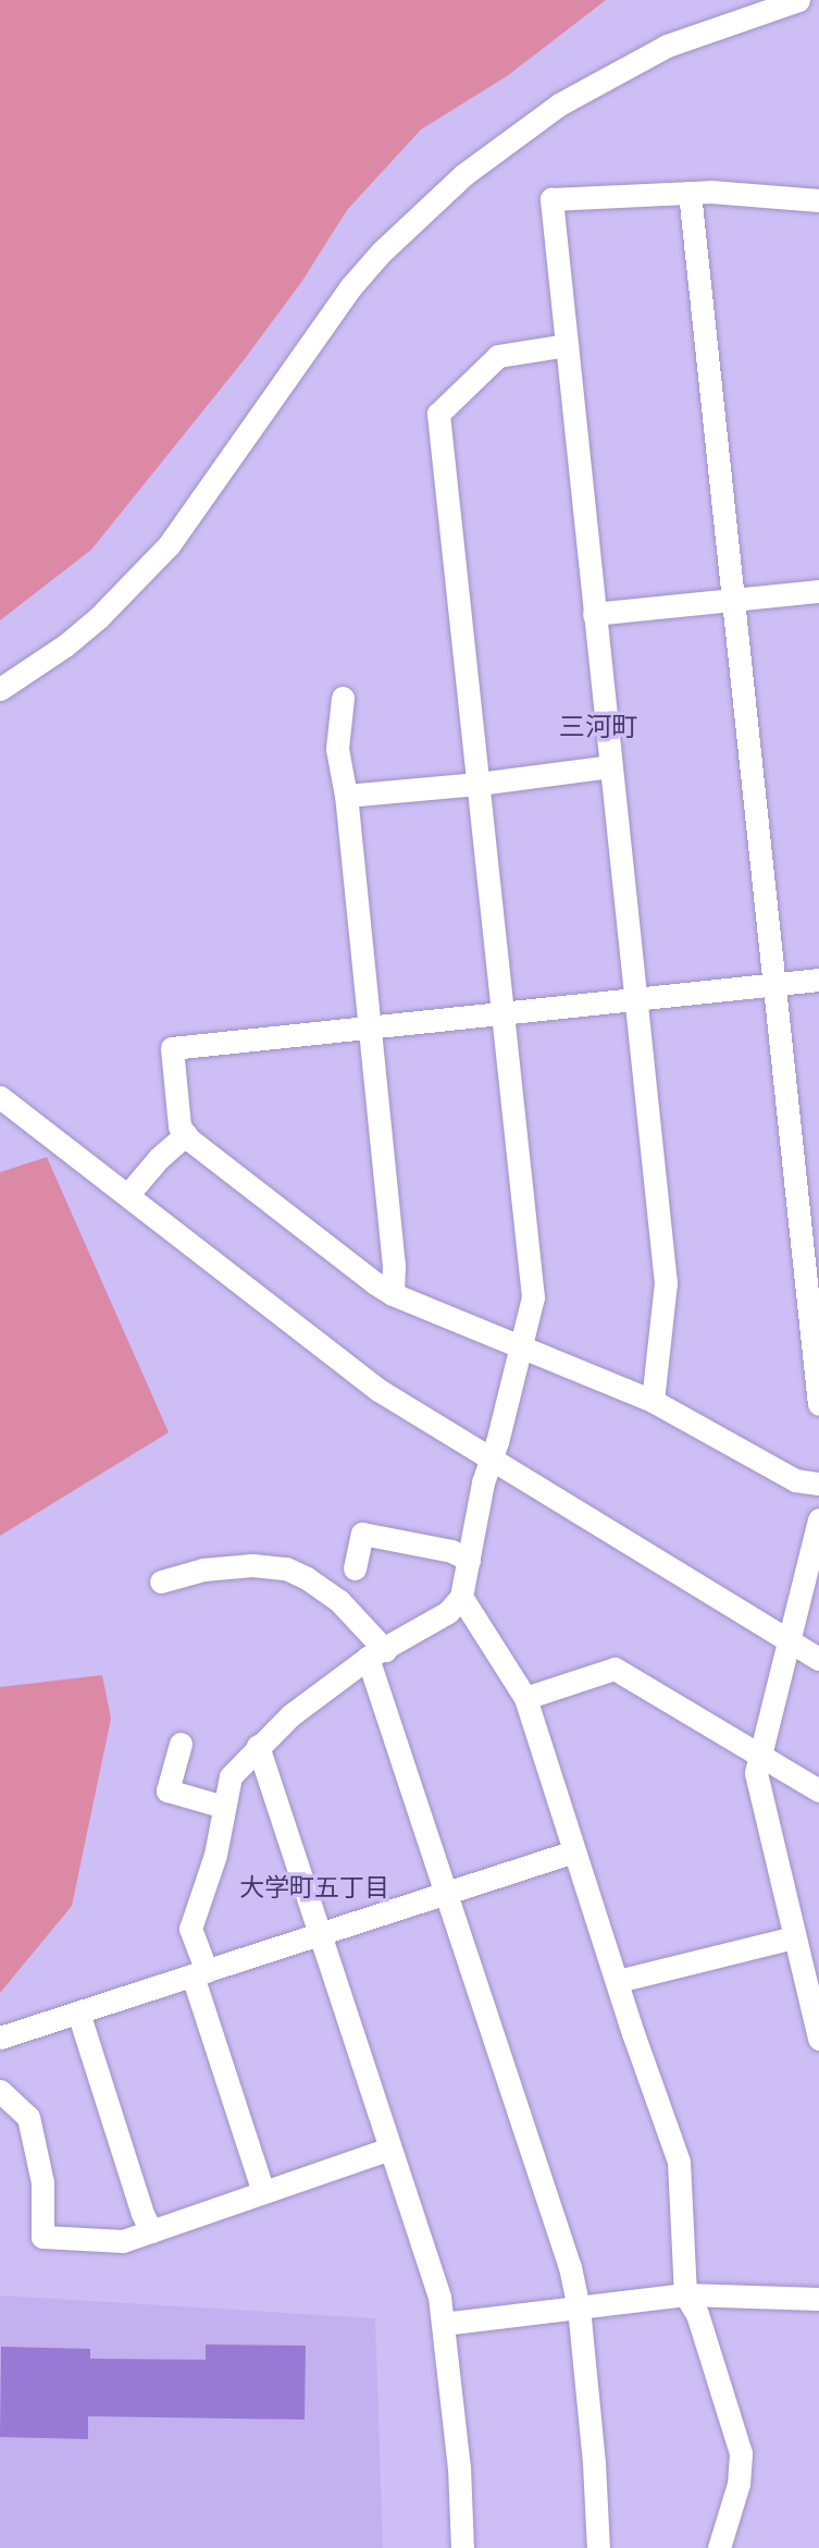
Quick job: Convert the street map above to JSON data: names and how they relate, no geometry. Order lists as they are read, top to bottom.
{
  "districts": ["三河町", "大学町五丁目"]
}
